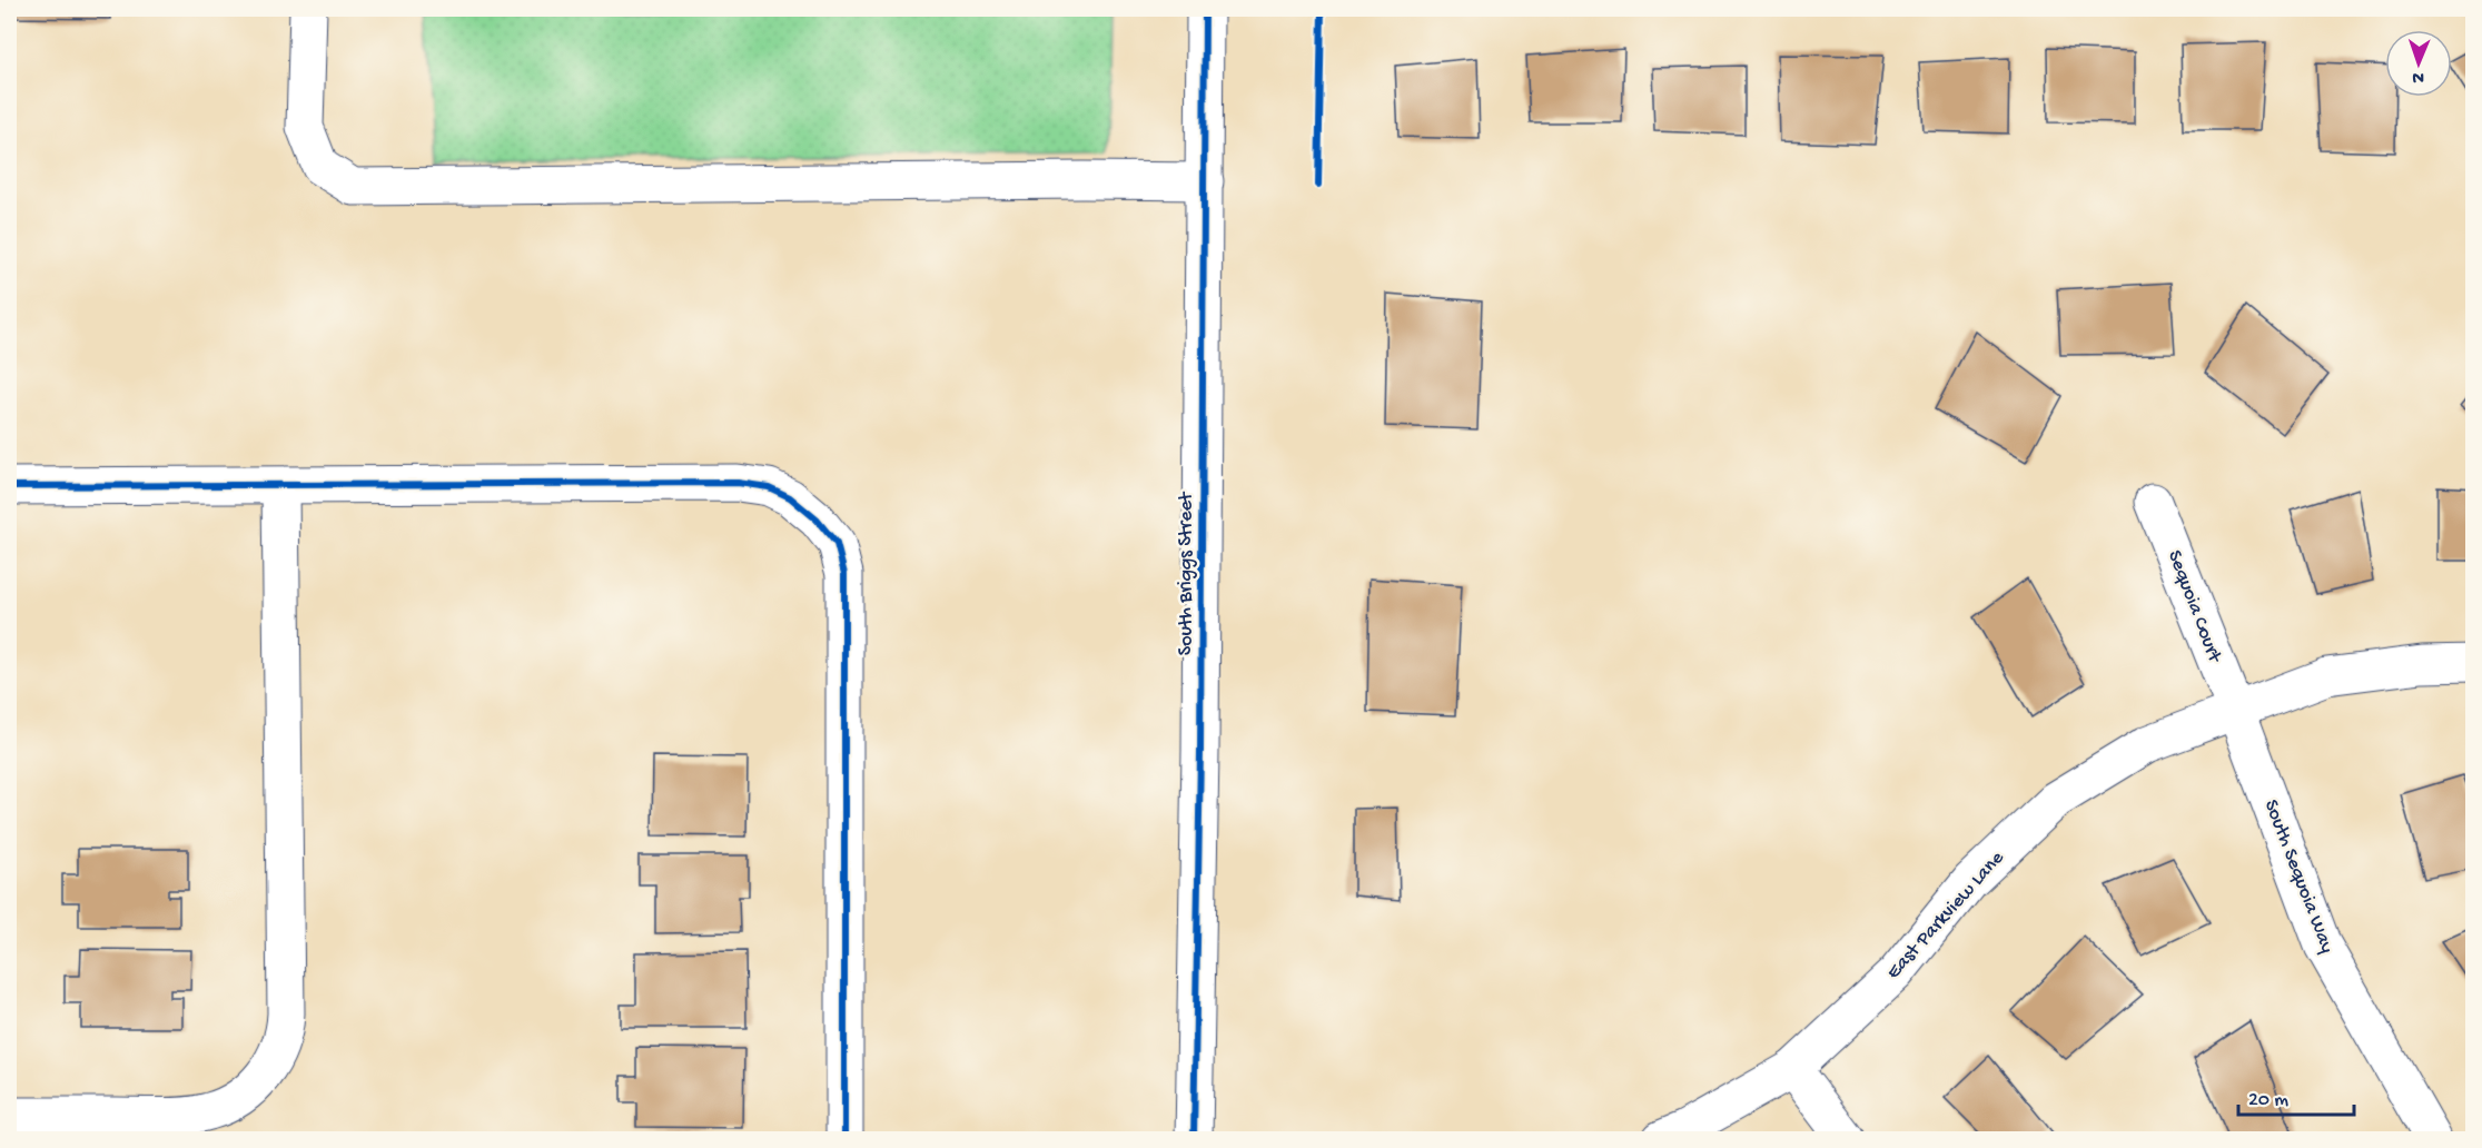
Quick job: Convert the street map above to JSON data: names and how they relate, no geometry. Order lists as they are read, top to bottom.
{
  "streets": {
    "street": [
      "South Briggs Street",
      "Sequoia Court",
      "South Sequoia Way",
      "East Parkview Lane"
    ]
  },
  "crossings": [
    ["Sequoia Court", "South Sequoia Way"],
    ["Sequoia Court", "East Parkview Lane"],
    ["South Sequoia Way", "East Parkview Lane"]
  ],
  "scale_bar": "20 m",
  "north": "bottom"
}
